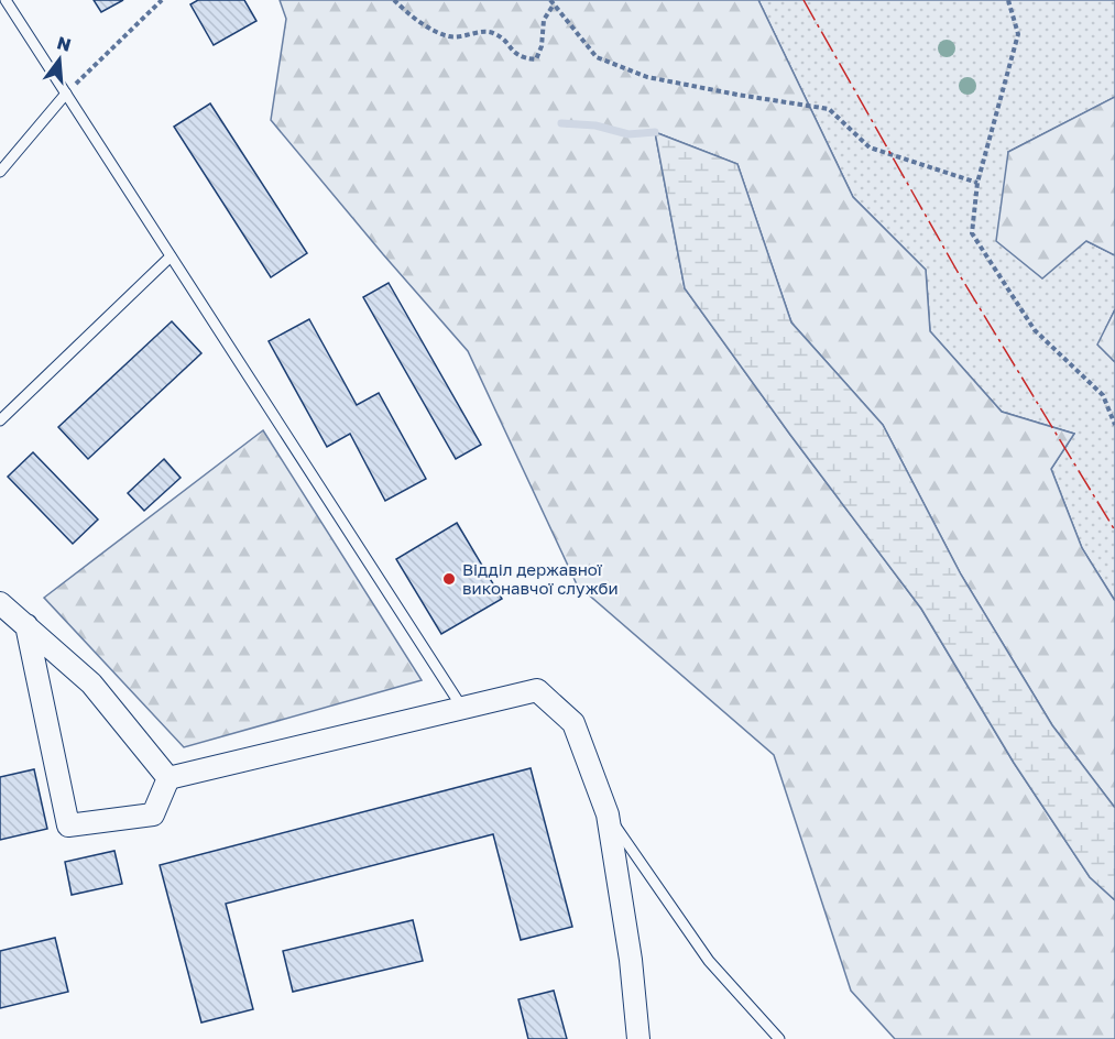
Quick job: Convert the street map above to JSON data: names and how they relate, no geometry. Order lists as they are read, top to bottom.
{
  "places": ["Відділ державної виконавчої служби"],
  "north": "top"
}
